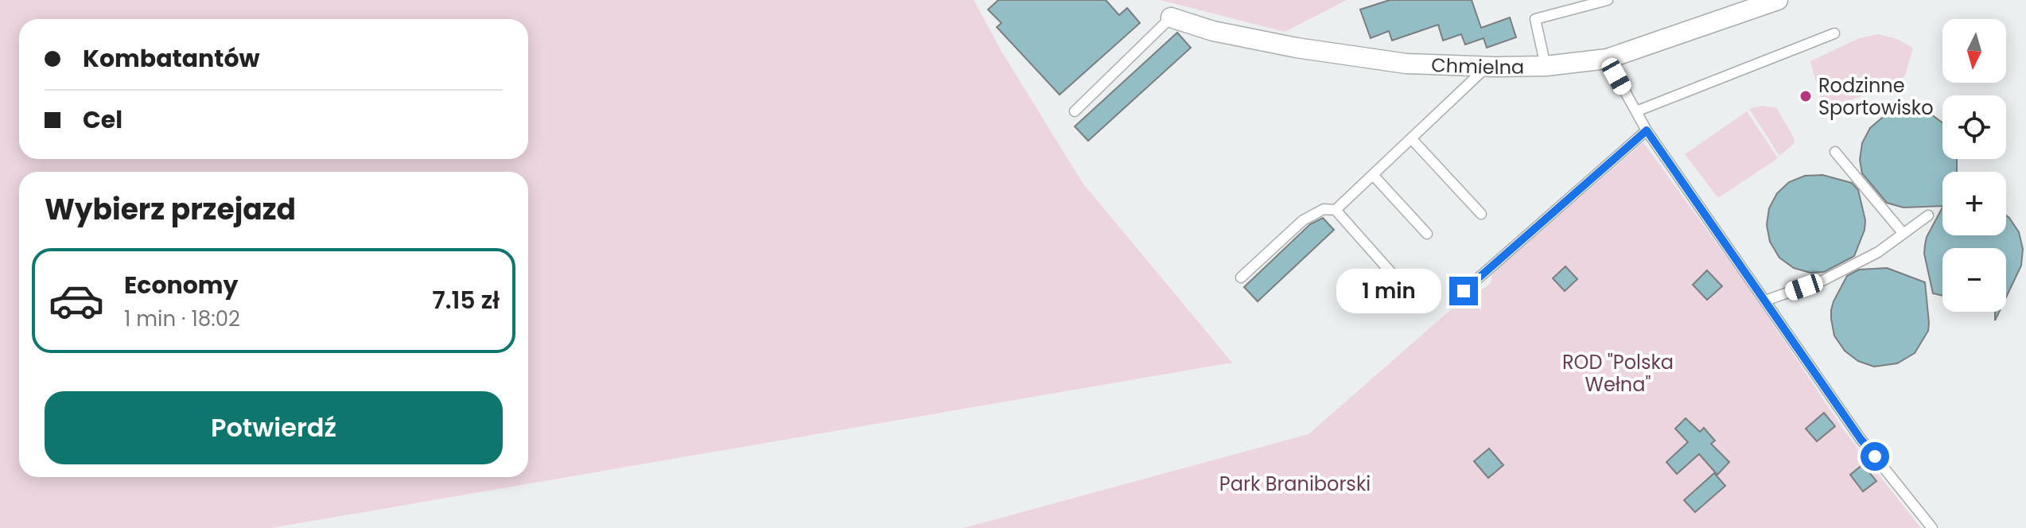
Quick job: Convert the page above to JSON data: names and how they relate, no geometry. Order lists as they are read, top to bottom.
{
  "streets": {
    "street": ["Chmielna"]
  },
  "parks": ["ROD \"Polska Wełna\"", "Park Braniborski"],
  "places": ["Rodzinne Sportowisko"],
  "north": "bottom",
  "page": {
    "map_buttons": ["+", "−"],
    "banner": ["Kombatantów", "Cel"],
    "heading": "Wybierz przejazd",
    "list": [
      {
        "name": "Economy",
        "note": "1 min · 18:02",
        "value": "7.15 zł"
      }
    ],
    "bubble": "1 min",
    "buttons": "Potwierdź"
  }
}
